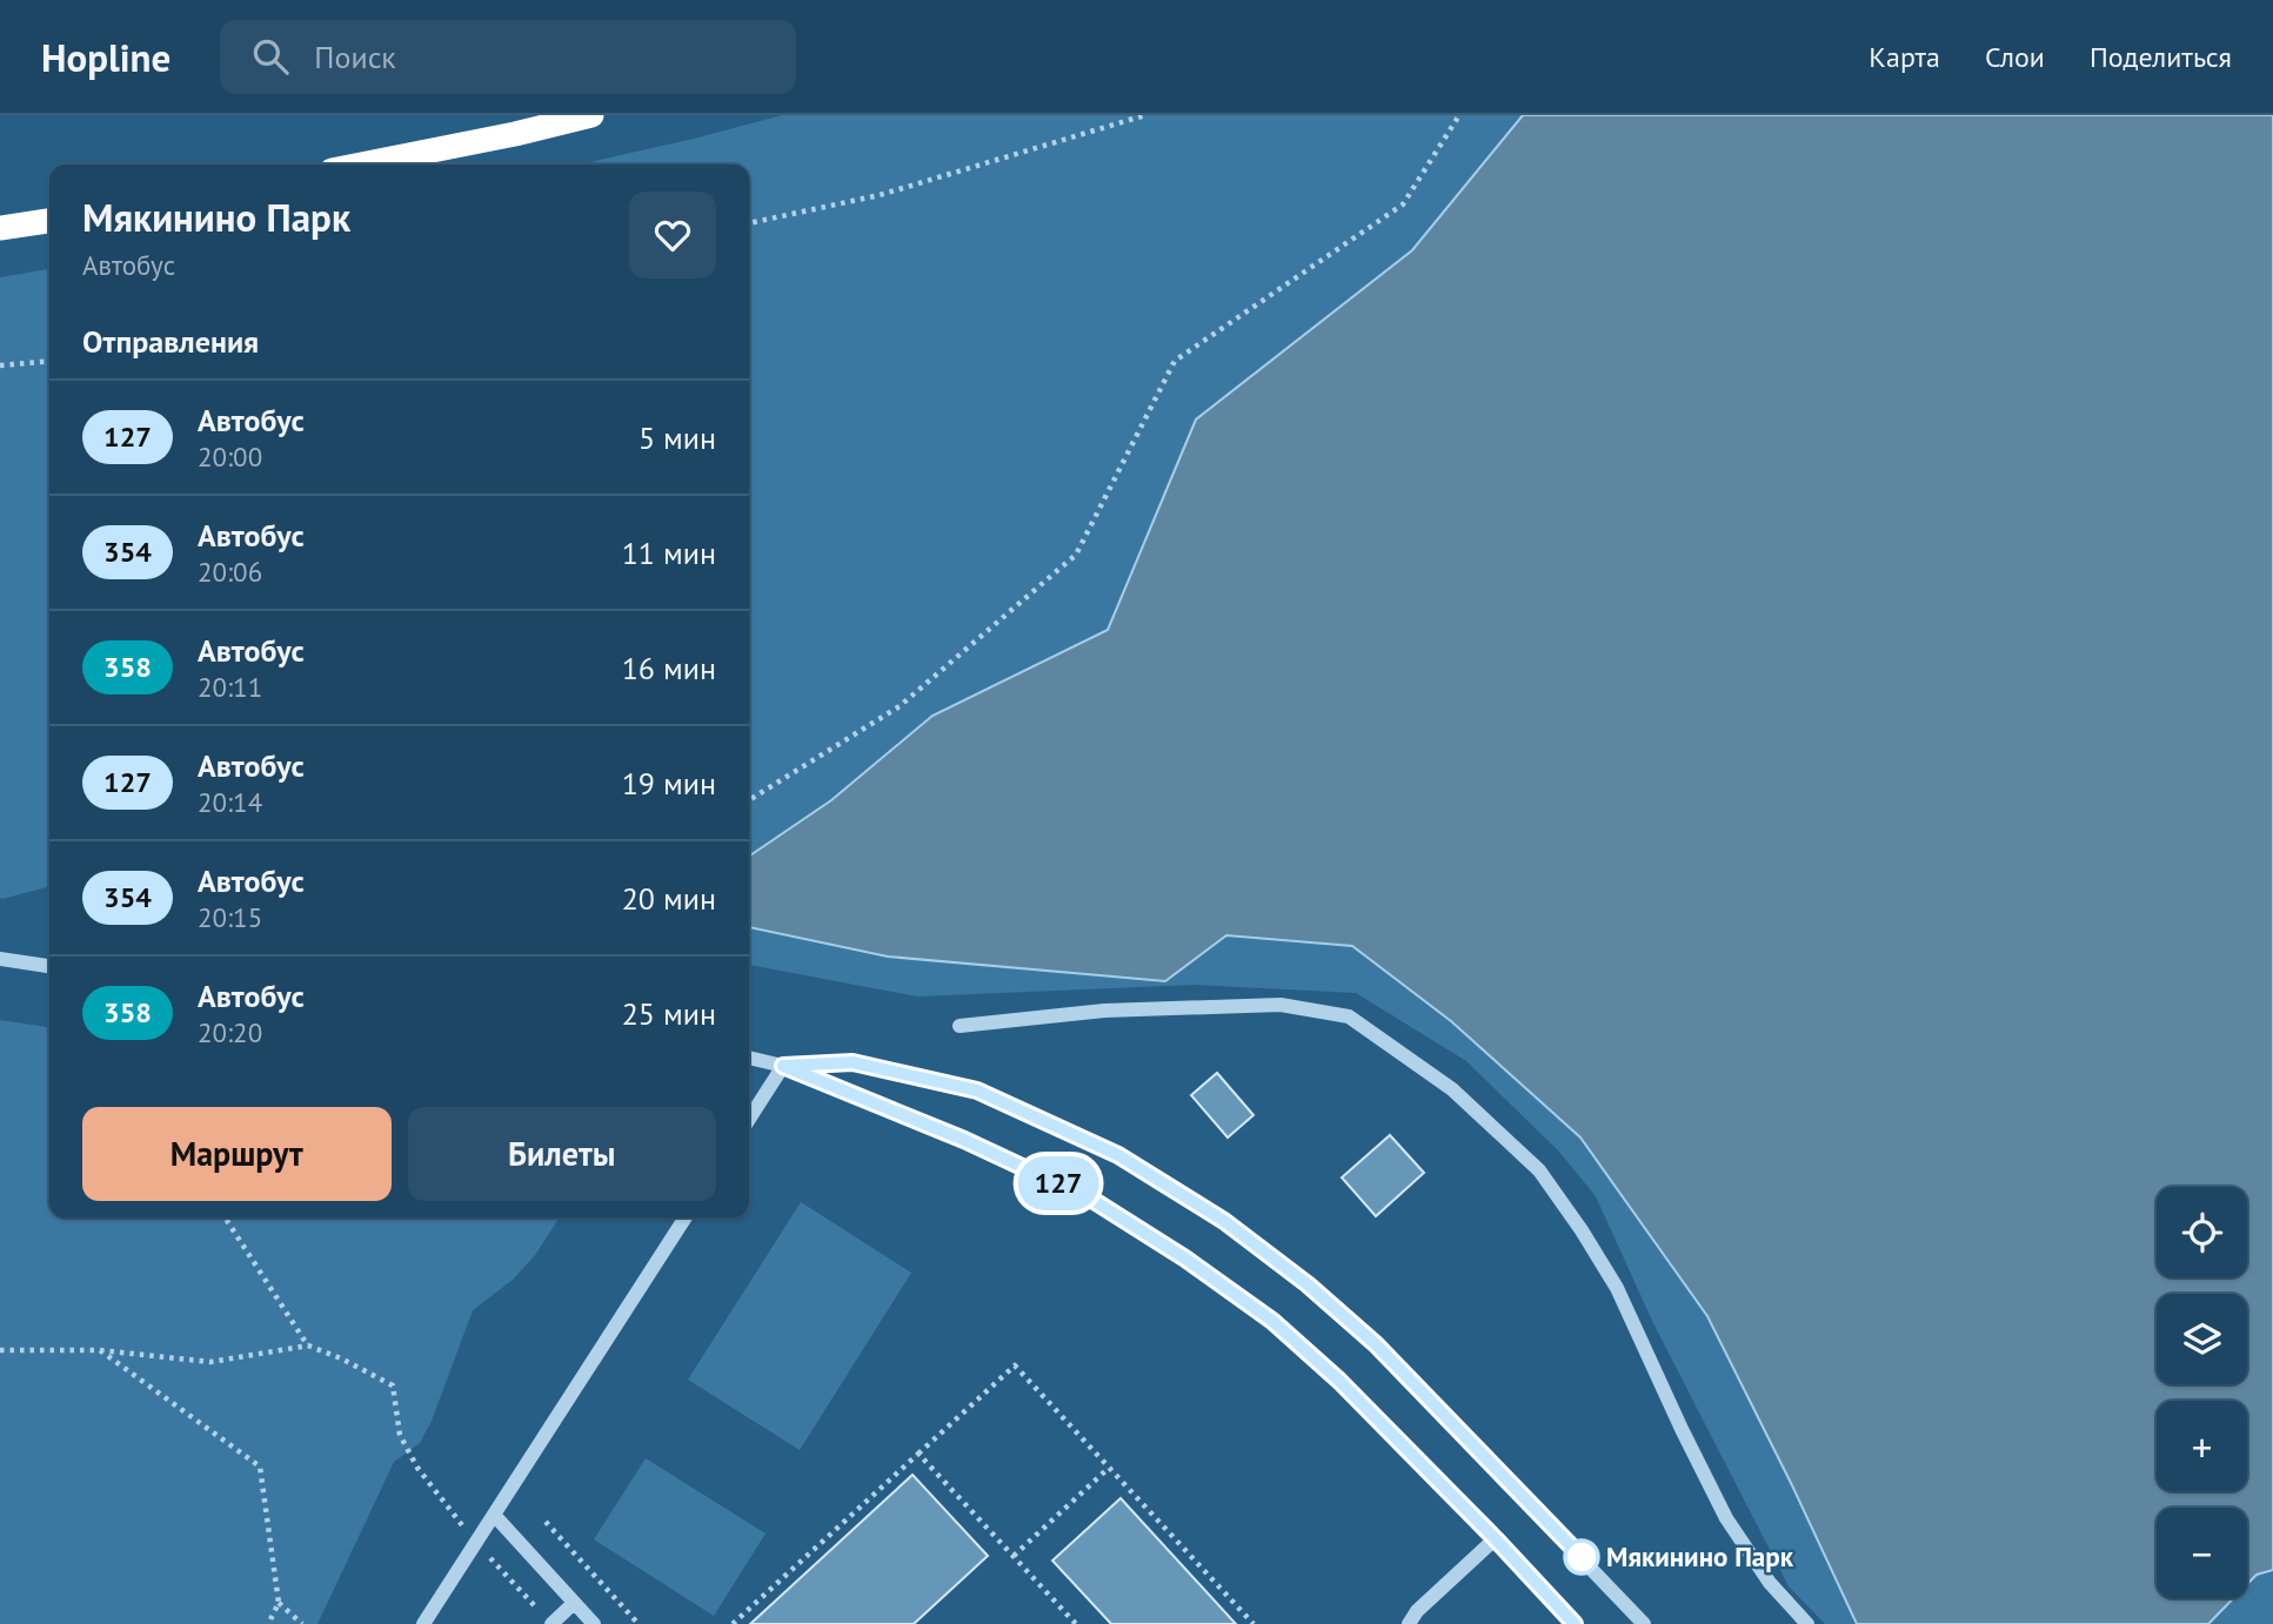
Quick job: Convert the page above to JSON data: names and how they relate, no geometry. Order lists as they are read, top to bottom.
{
  "places": ["Мякинино Парк"],
  "lines": ["bus line 127"],
  "page": {
    "header": "Hopline",
    "search": "Поиск",
    "nav": ["Карта", "Слои", "Поделиться"],
    "on_map": "127",
    "heading": [
      ["Мякинино Парк", "Автобус"],
      "Отправления"
    ],
    "list": [
      {
        "mark": "127",
        "name": "Автобус",
        "note": "20:00",
        "value": "5 мин"
      },
      {
        "mark": "354",
        "name": "Автобус",
        "note": "20:06",
        "value": "11 мин"
      },
      {
        "mark": "358",
        "name": "Автобус",
        "note": "20:11",
        "value": "16 мин"
      },
      {
        "mark": "127",
        "name": "Автобус",
        "note": "20:14",
        "value": "19 мин"
      },
      {
        "mark": "354",
        "name": "Автобус",
        "note": "20:15",
        "value": "20 мин"
      },
      {
        "mark": "358",
        "name": "Автобус",
        "note": "20:20",
        "value": "25 мин"
      }
    ],
    "buttons": ["Маршрут", "Билеты"],
    "map_buttons": ["+", "−"]
  }
}
